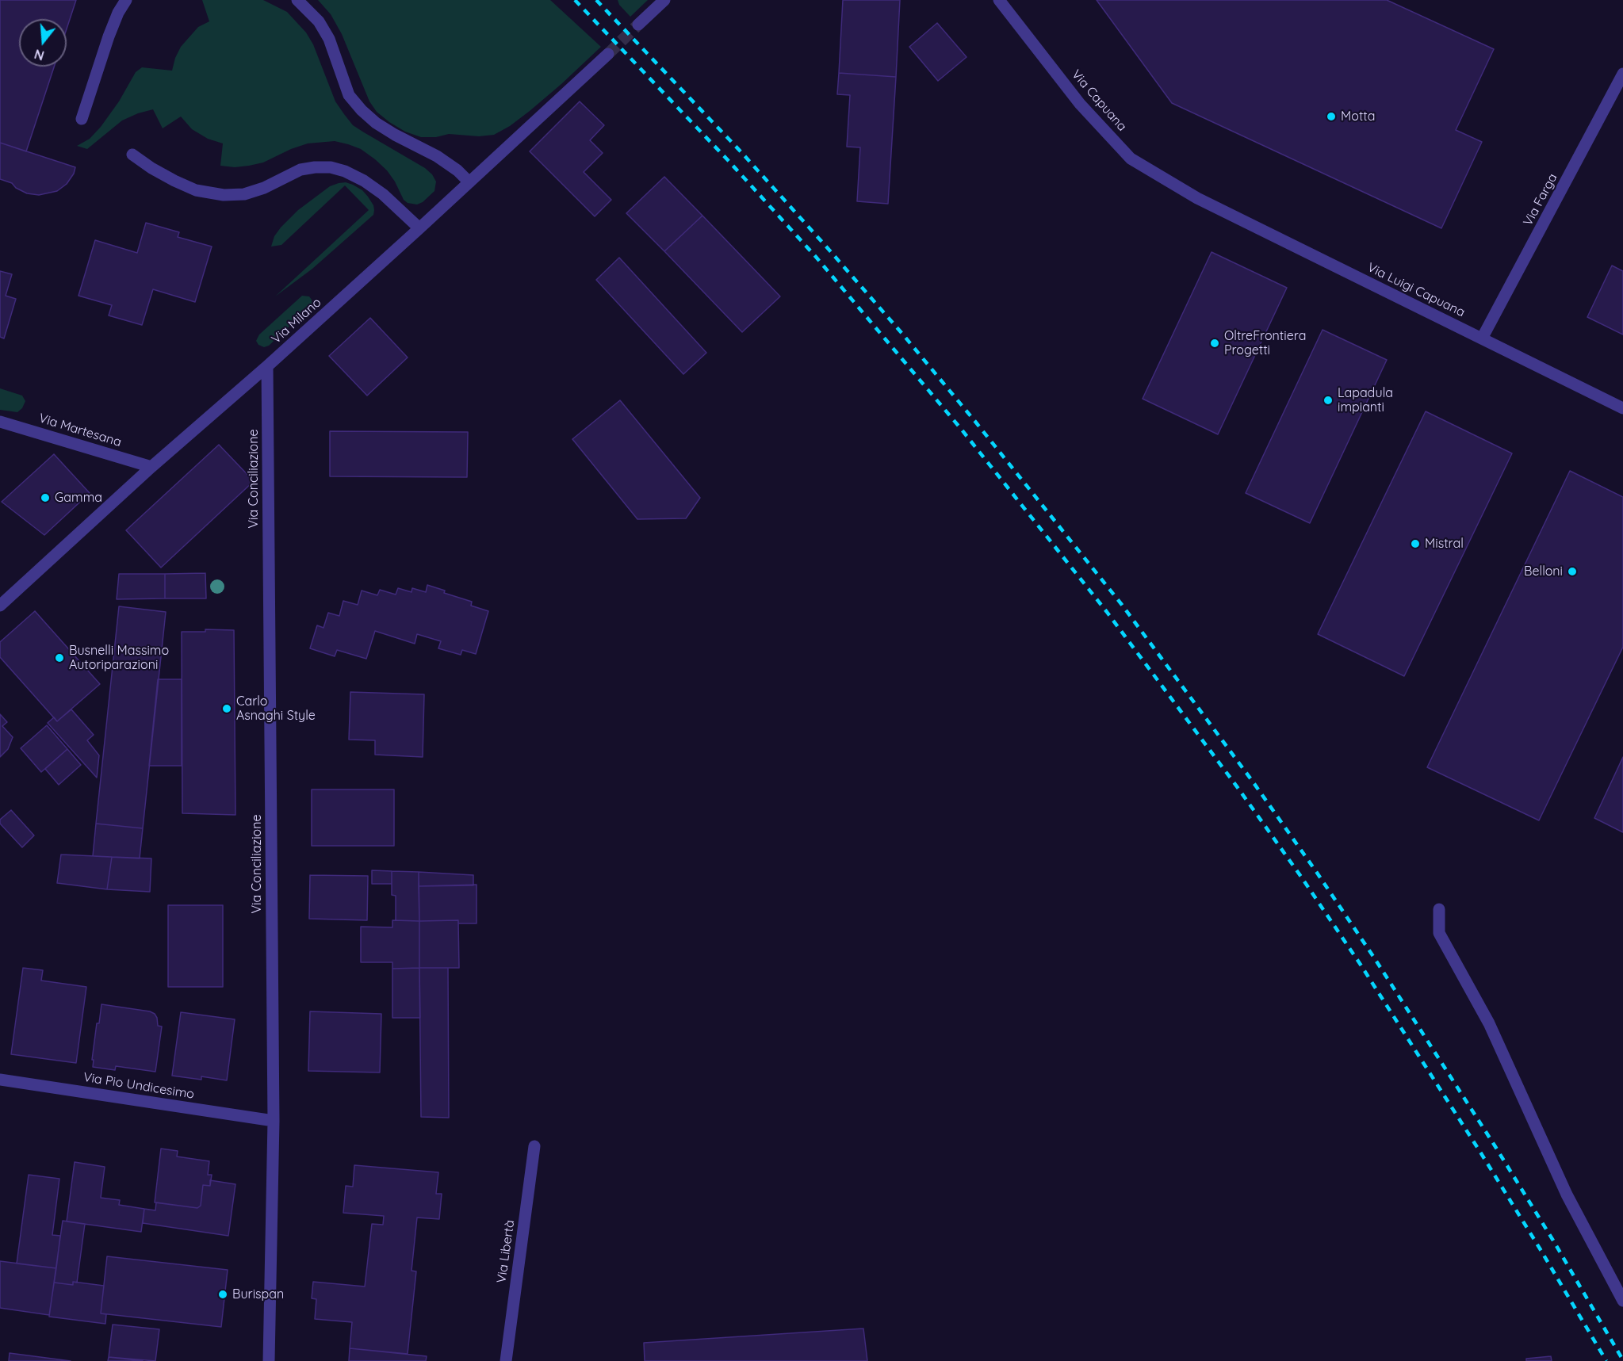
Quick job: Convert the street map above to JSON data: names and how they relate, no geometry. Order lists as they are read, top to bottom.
{
  "streets": {
    "street": [
      "Via Capuana",
      "Via Farga",
      "Via Luigi Capuana",
      "Via Milano",
      "Via Martesana",
      "Via Conciliazione",
      "Via Pio Undicesimo",
      "Via Libertà"
    ]
  },
  "crossings": [
    ["Via Capuana", "Via Luigi Capuana"],
    ["Via Farga", "Via Luigi Capuana"],
    ["Via Milano", "Via Martesana"],
    ["Via Milano", "Via Conciliazione"],
    ["Via Conciliazione", "Via Pio Undicesimo"]
  ],
  "places": [
    "Motta",
    "OltreFrontiera Progetti",
    "Lapadula impianti",
    "Gamma",
    "Mistral",
    "Belloni",
    "Busnelli Massimo Autoriparazioni",
    "Carlo Asnaghi Style",
    "Burispan"
  ],
  "north": "bottom"
}
